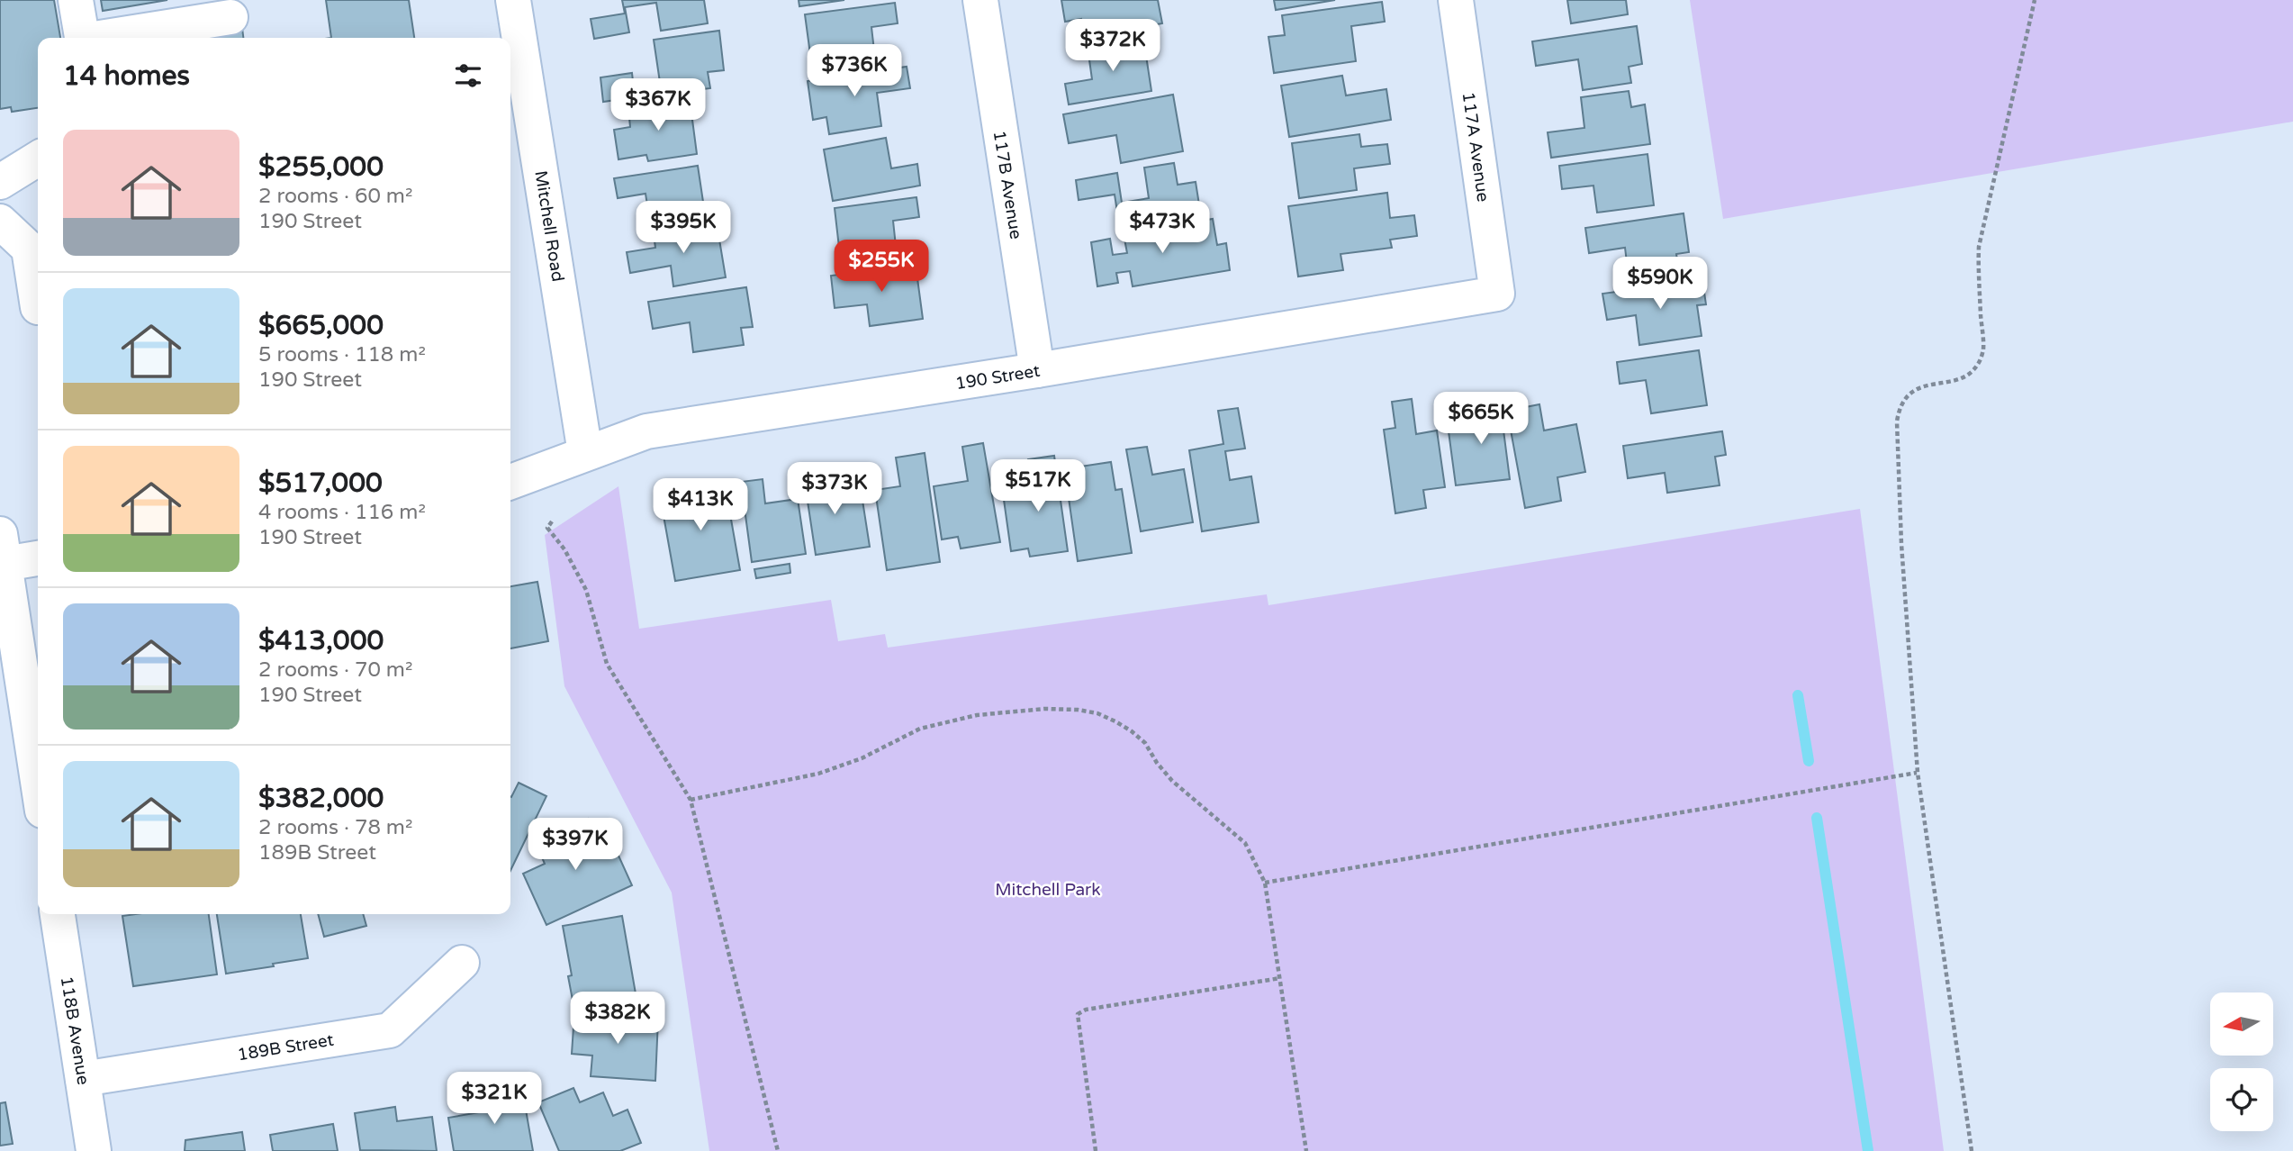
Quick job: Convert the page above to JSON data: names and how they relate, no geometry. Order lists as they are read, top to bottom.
{
  "streets": {
    "street": [
      "117A Avenue",
      "117B Avenue",
      "Mitchell Road",
      "190 Street",
      "118B Avenue",
      "189B Street"
    ]
  },
  "crossings": [
    ["117A Avenue", "190 Street"],
    ["117B Avenue", "190 Street"],
    ["Mitchell Road", "190 Street"],
    ["118B Avenue", "189B Street"]
  ],
  "parks": ["Mitchell Park"],
  "north": "left",
  "page": {
    "price": [
      "$372K",
      "$736K",
      "$367K",
      "$395K",
      "$473K",
      "$255K",
      "$590K",
      "$665K",
      "$517K",
      "$373K",
      "$413K",
      "$397K",
      "$382K",
      "$321K"
    ],
    "heading": "14 homes",
    "list": [
      {
        "name": "$255,000",
        "note": "2 rooms · 60 m² · 190 Street"
      },
      {
        "name": "$665,000",
        "note": "5 rooms · 118 m² · 190 Street"
      },
      {
        "name": "$517,000",
        "note": "4 rooms · 116 m² · 190 Street"
      },
      {
        "name": "$413,000",
        "note": "2 rooms · 70 m² · 190 Street"
      },
      {
        "name": "$382,000",
        "note": "2 rooms · 78 m² · 189B Street"
      }
    ]
  }
}
